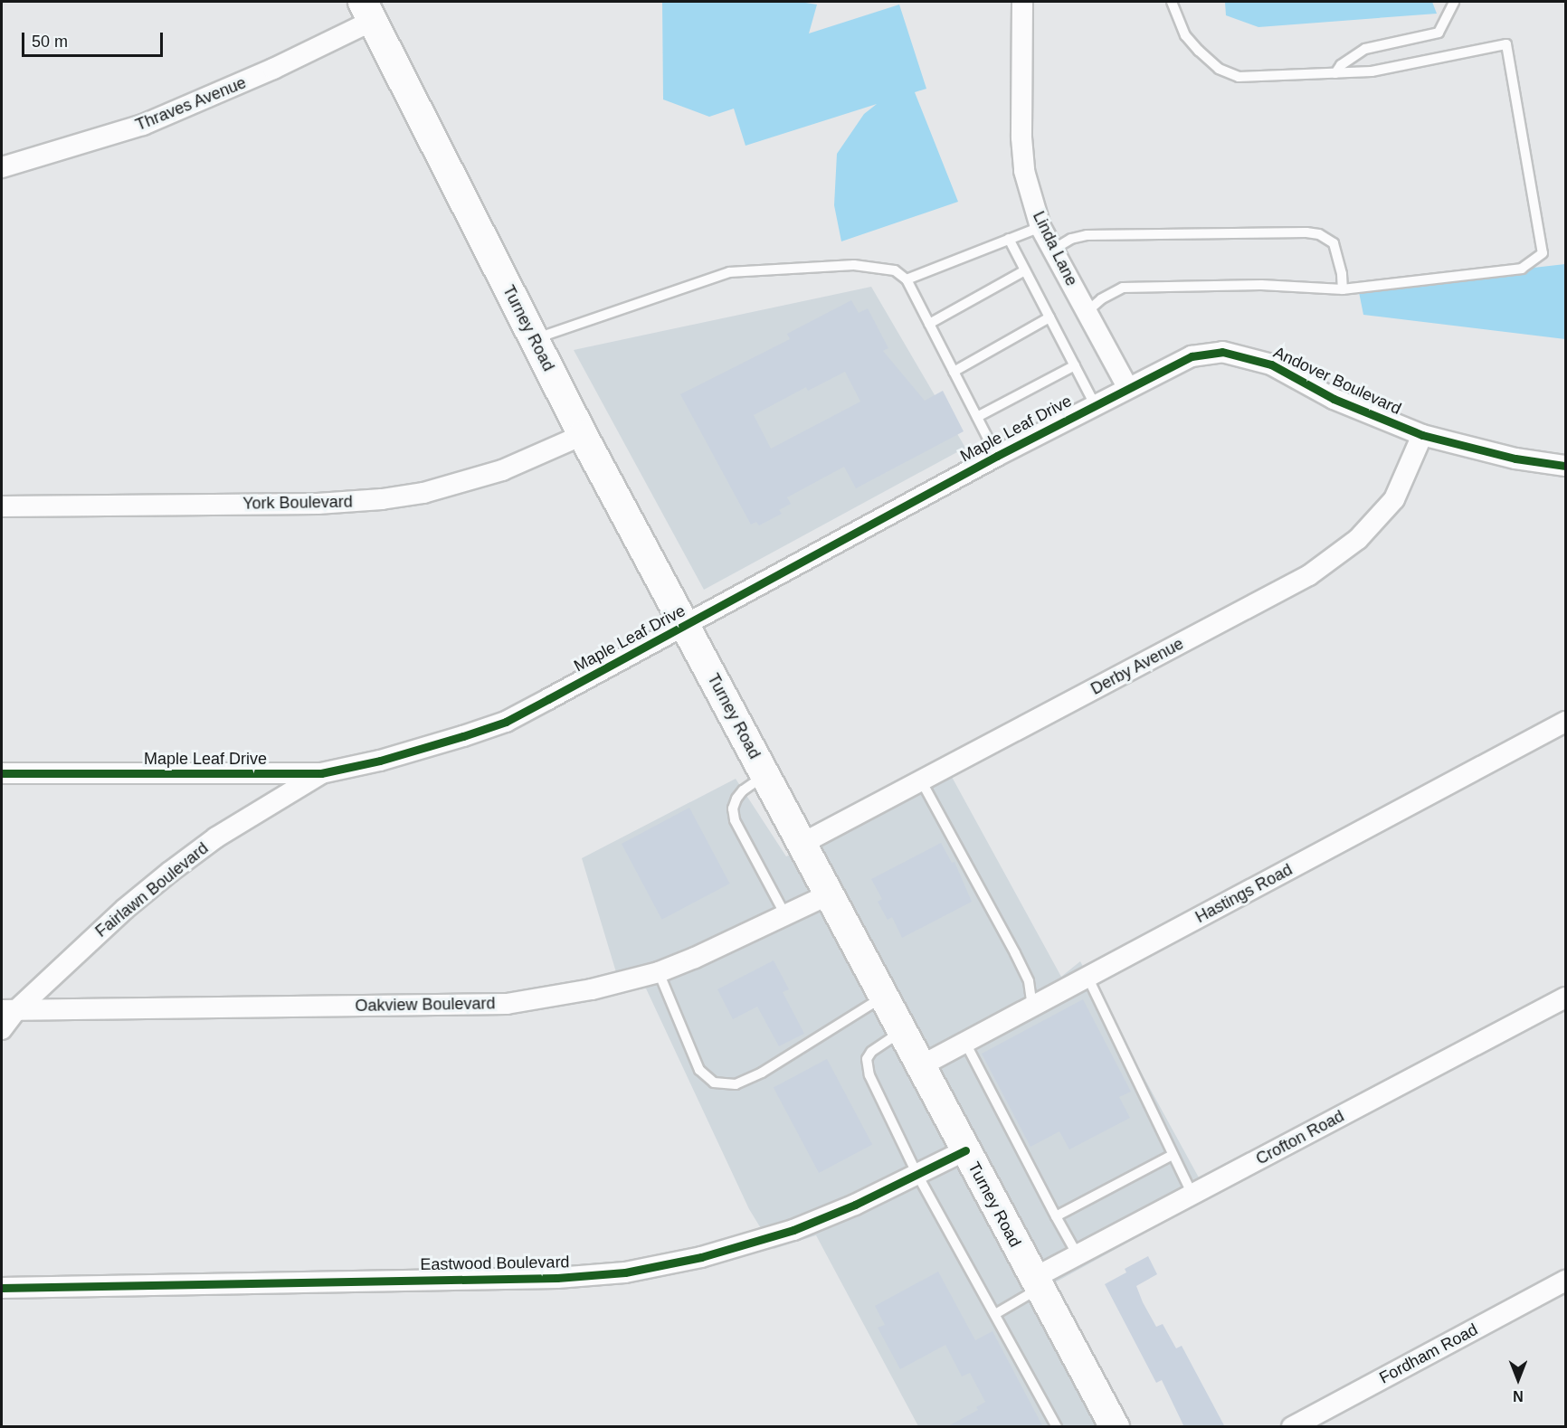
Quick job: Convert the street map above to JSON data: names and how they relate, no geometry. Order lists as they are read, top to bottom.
{
  "streets": {
    "main road": ["Turney Road"],
    "street": [
      "Thraves Avenue",
      "Linda Lane",
      "Andover Boulevard",
      "Maple Leaf Drive",
      "York Boulevard",
      "Derby Avenue",
      "Fairlawn Boulevard",
      "Hastings Road",
      "Oakview Boulevard",
      "Crofton Road",
      "Eastwood Boulevard",
      "Fordham Road"
    ]
  },
  "crossings": [
    ["Thraves Avenue", "Turney Road"],
    ["Linda Lane", "Maple Leaf Drive"],
    ["Turney Road", "Maple Leaf Drive"],
    ["Turney Road", "York Boulevard"],
    ["Turney Road", "Derby Avenue"],
    ["Turney Road", "Hastings Road"],
    ["Turney Road", "Oakview Boulevard"],
    ["Turney Road", "Crofton Road"],
    ["Turney Road", "Eastwood Boulevard"],
    ["Andover Boulevard", "Maple Leaf Drive"],
    ["Andover Boulevard", "Derby Avenue"],
    ["Maple Leaf Drive", "Fairlawn Boulevard"],
    ["Fairlawn Boulevard", "Oakview Boulevard"]
  ],
  "scale_bar": "50 m",
  "north": "bottom"
}
